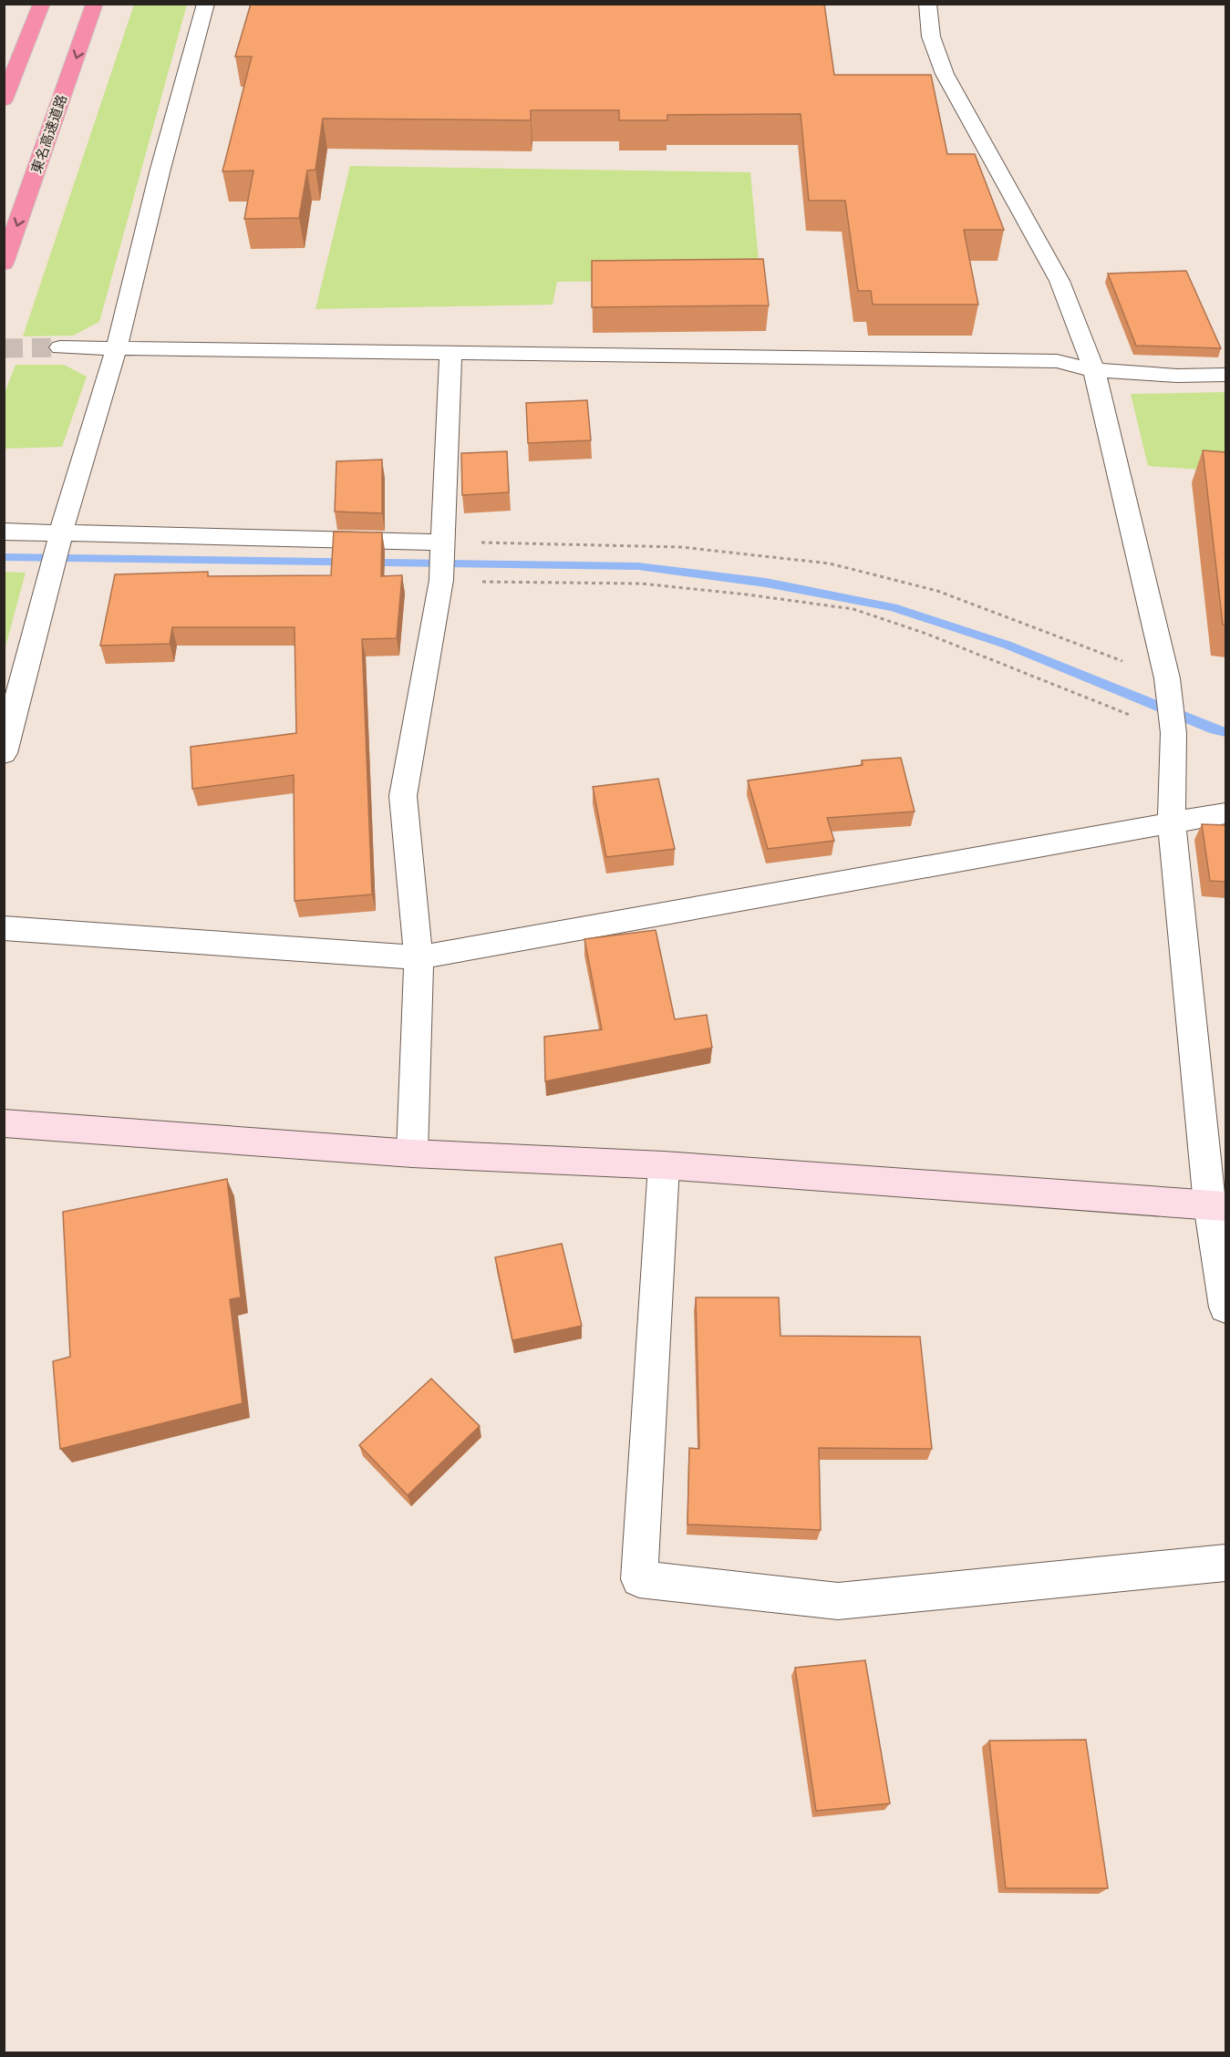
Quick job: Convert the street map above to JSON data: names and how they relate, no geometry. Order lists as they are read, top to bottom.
{
  "streets": {
    "highway": ["東名高速道路"]
  }
}
